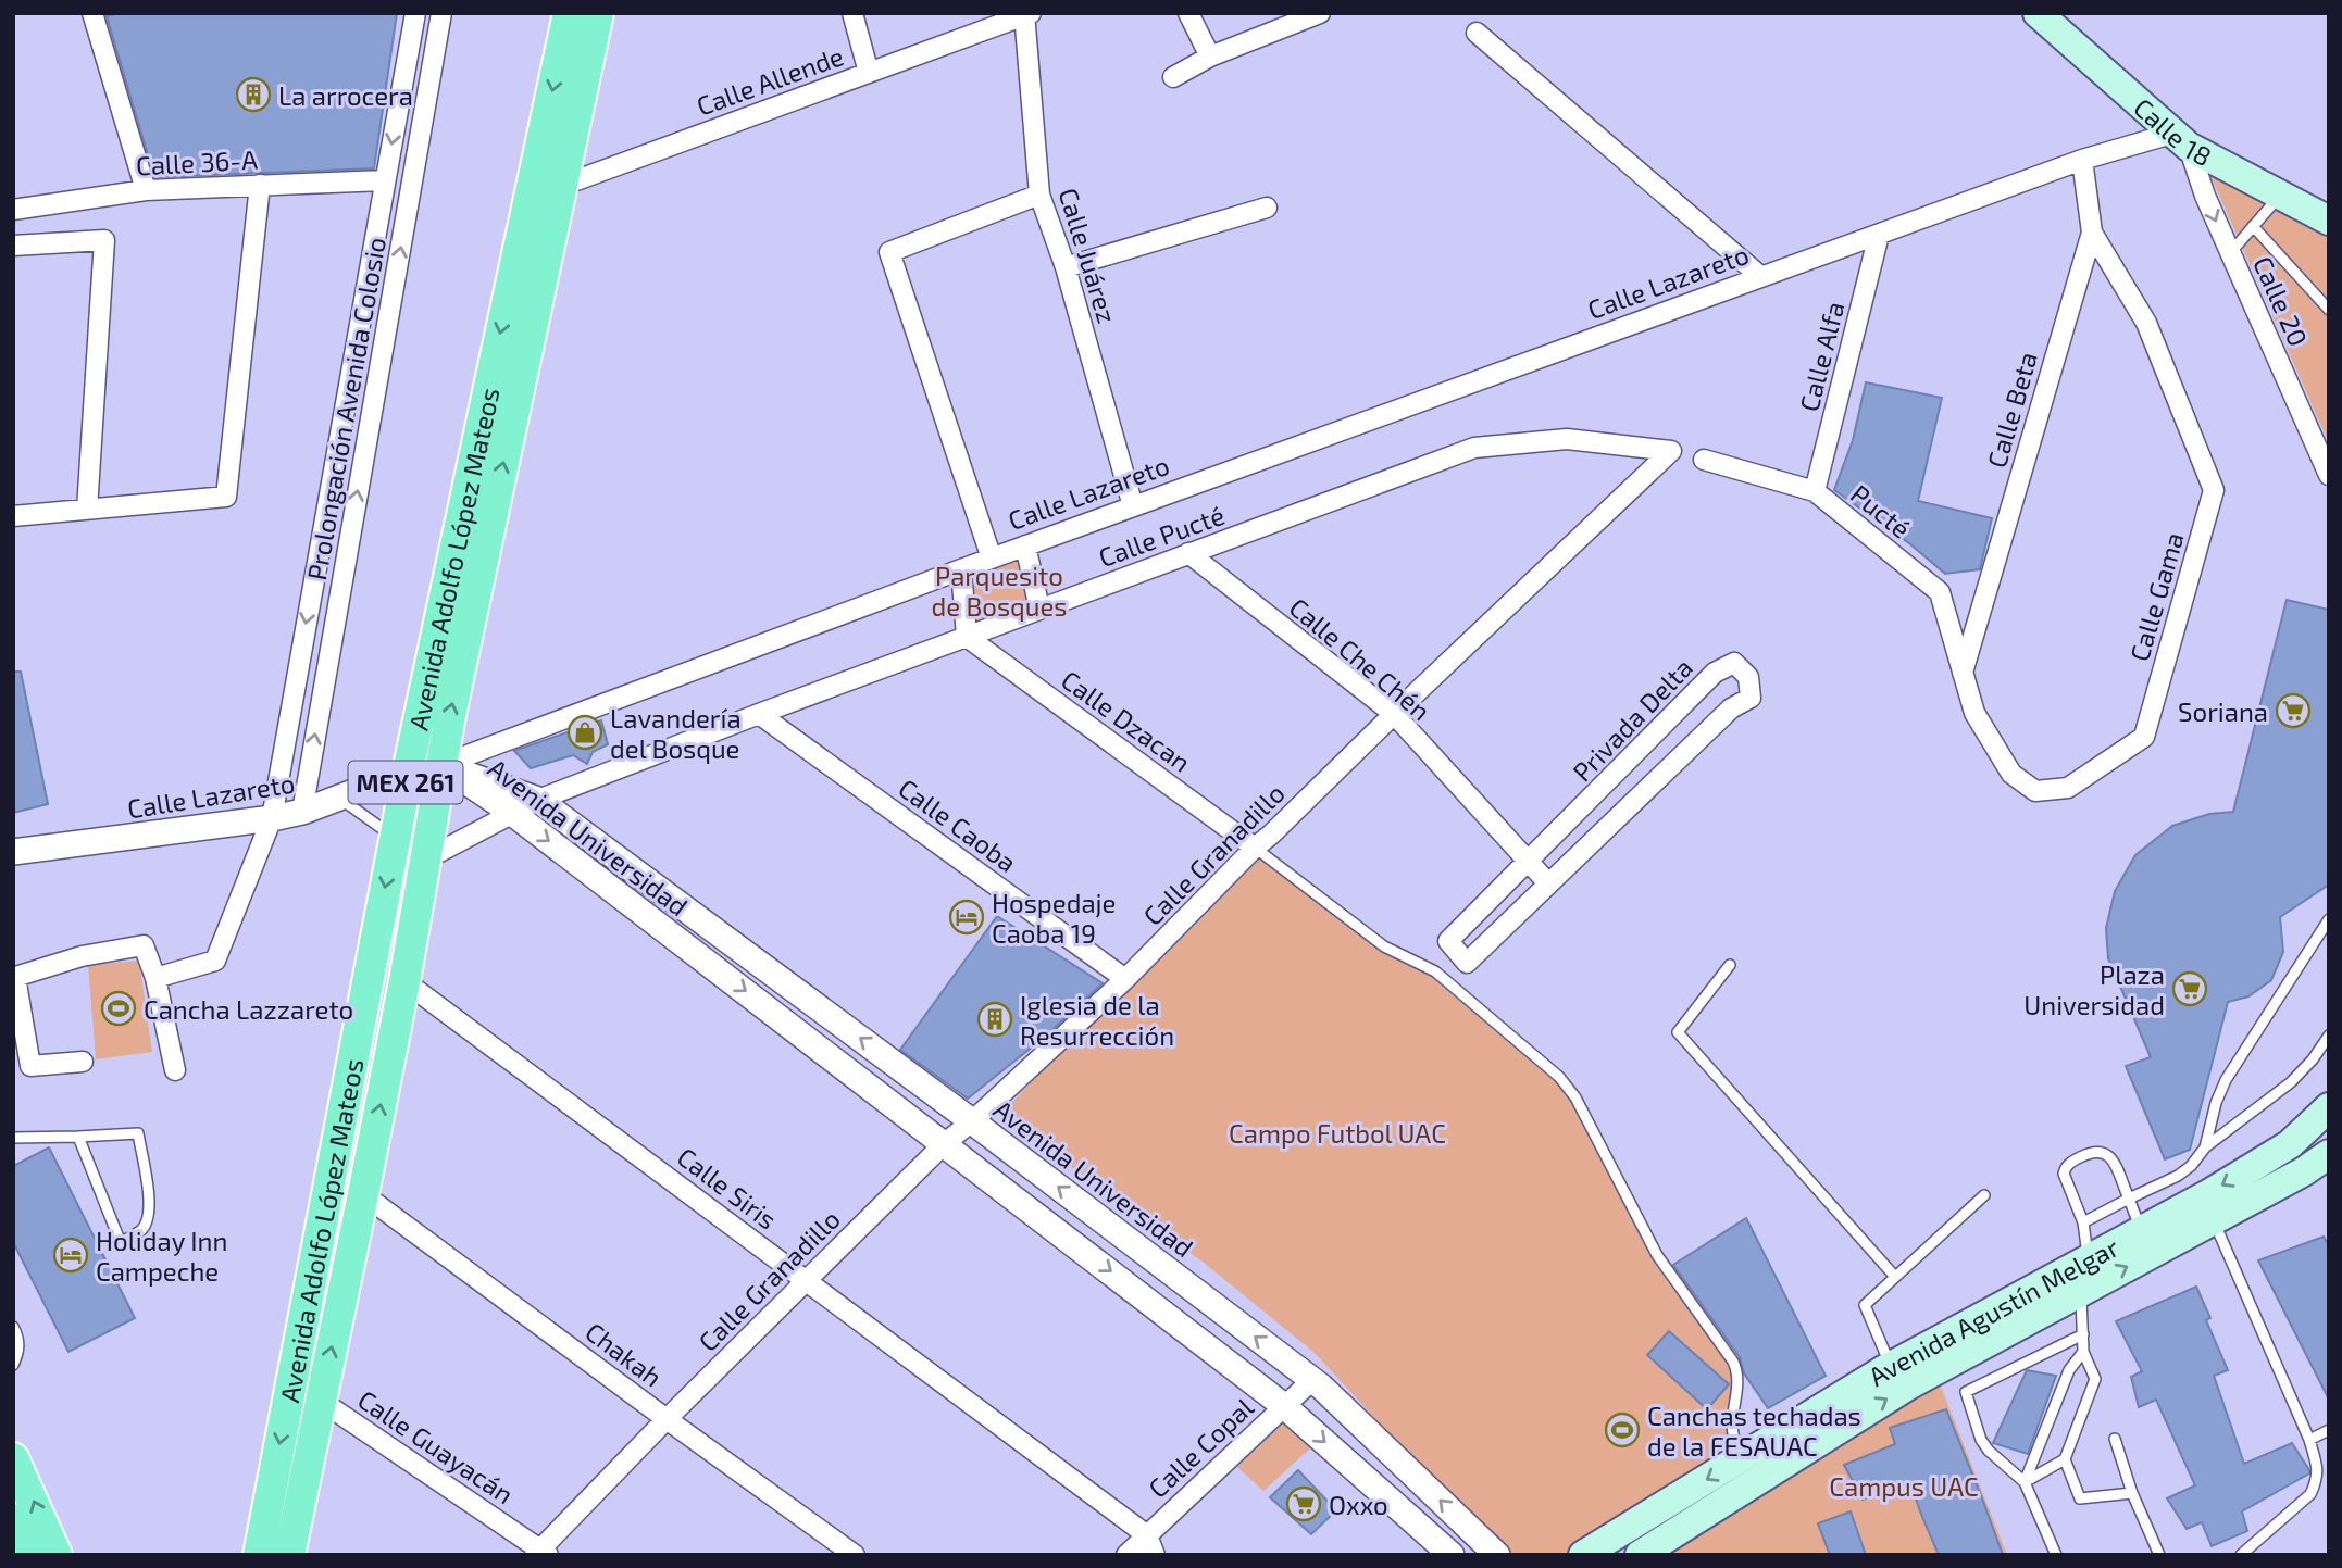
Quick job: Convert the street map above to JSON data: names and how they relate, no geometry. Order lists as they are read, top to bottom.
{
  "streets": {
    "main road": [
      "Calle 18",
      "Avenida Adolfo López Mateos",
      "MEX 261",
      "Avenida Agustín Melgar"
    ],
    "street": [
      "Calle Allende",
      "Calle 36-A",
      "Calle Juárez",
      "Calle Lazareto",
      "Calle 20",
      "Calle Alfa",
      "Prolongación Avenida Colosio",
      "Calle Beta",
      "Pucté",
      "Calle Pucté",
      "Calle Gama",
      "Calle Che Chén",
      "Privada Delta",
      "Calle Dzacan",
      "Calle Caoba",
      "Avenida Universidad",
      "Calle Granadillo",
      "Calle Siris",
      "Chakah",
      "Calle Guayacán",
      "Calle Copal"
    ]
  },
  "crossings": [
    ["Calle Allende", "Calle Juárez"],
    ["Calle Allende", "Avenida Adolfo López Mateos"],
    ["Calle 18", "Calle Lazareto"],
    ["Calle 18", "Calle 20"],
    ["Calle Juárez", "Calle Lazareto"],
    ["Calle Lazareto", "Calle 20"],
    ["Calle Lazareto", "Calle Alfa"],
    ["Calle Lazareto", "Prolongación Avenida Colosio"],
    ["Calle Lazareto", "Calle Beta"],
    ["Calle Lazareto", "Avenida Adolfo López Mateos"],
    ["Calle Lazareto", "Avenida Universidad"],
    ["Calle Alfa", "Pucté"],
    ["Calle Beta", "Pucté"],
    ["Calle Beta", "Calle Gama"],
    ["Pucté", "Calle Gama"],
    ["Calle Pucté", "Avenida Adolfo López Mateos"],
    ["Calle Pucté", "Calle Che Chén"],
    ["Calle Pucté", "Calle Dzacan"],
    ["Calle Pucté", "Calle Caoba"],
    ["Calle Pucté", "Avenida Universidad"],
    ["Calle Pucté", "Calle Granadillo"],
    ["Avenida Adolfo López Mateos", "Avenida Universidad"],
    ["Avenida Adolfo López Mateos", "Calle Siris"],
    ["Avenida Adolfo López Mateos", "Chakah"],
    ["Avenida Adolfo López Mateos", "Calle Guayacán"],
    ["Calle Che Chén", "Privada Delta"],
    ["Calle Che Chén", "Calle Granadillo"],
    ["Calle Dzacan", "Calle Granadillo"],
    ["Calle Caoba", "Calle Granadillo"],
    ["Avenida Universidad", "Calle Granadillo"],
    ["Avenida Universidad", "Calle Copal"],
    ["Calle Granadillo", "Calle Siris"],
    ["Calle Granadillo", "Chakah"],
    ["Calle Granadillo", "Calle Guayacán"],
    ["Calle Siris", "Calle Copal"]
  ],
  "parks": ["Parquesito de Bosques", "Campo Futbol UAC", "Campus UAC"],
  "places": {
    "building": ["La arrocera", "Iglesia de la Resurrección"],
    "supermarket": ["Soriana", "Plaza Universidad", "Oxxo"],
    "shop": ["Lavandería del Bosque"],
    "hotel": ["Hospedaje Caoba 19", "Holiday Inn Campeche"],
    "sports": ["Cancha Lazzareto", "Canchas techadas de la FESAUAC"]
  }
}
